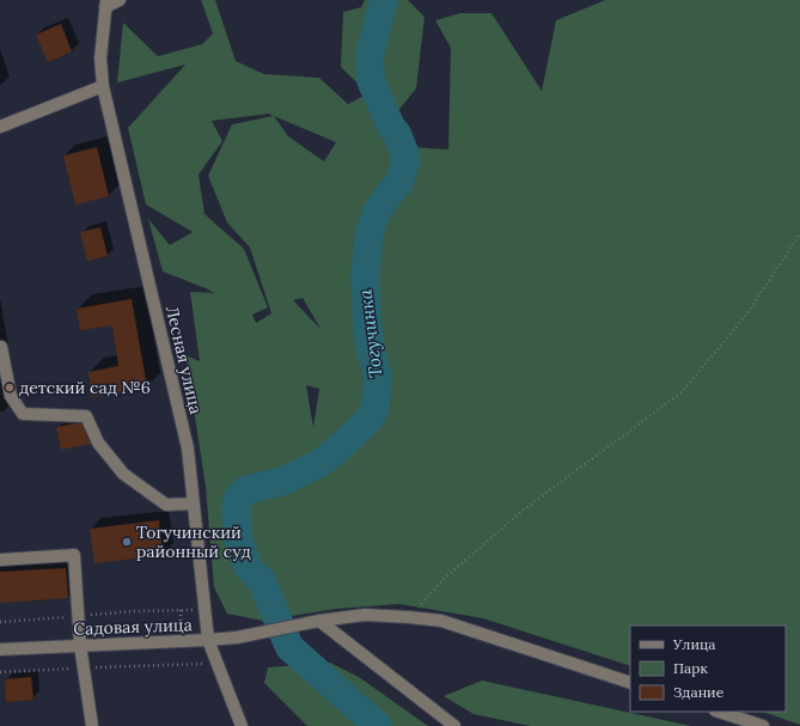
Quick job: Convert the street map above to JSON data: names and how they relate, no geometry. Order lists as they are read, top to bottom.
{
  "streets": {
    "street": ["Лесная улица", "Садовая улица"]
  },
  "crossings": [
    ["Лесная улица", "Садовая улица"]
  ],
  "water": ["Тогучинка"],
  "places": ["детский сад №6", "Тогучинский районный суд"],
  "legend": ["Улица", "Парк", "Здание"]
}
